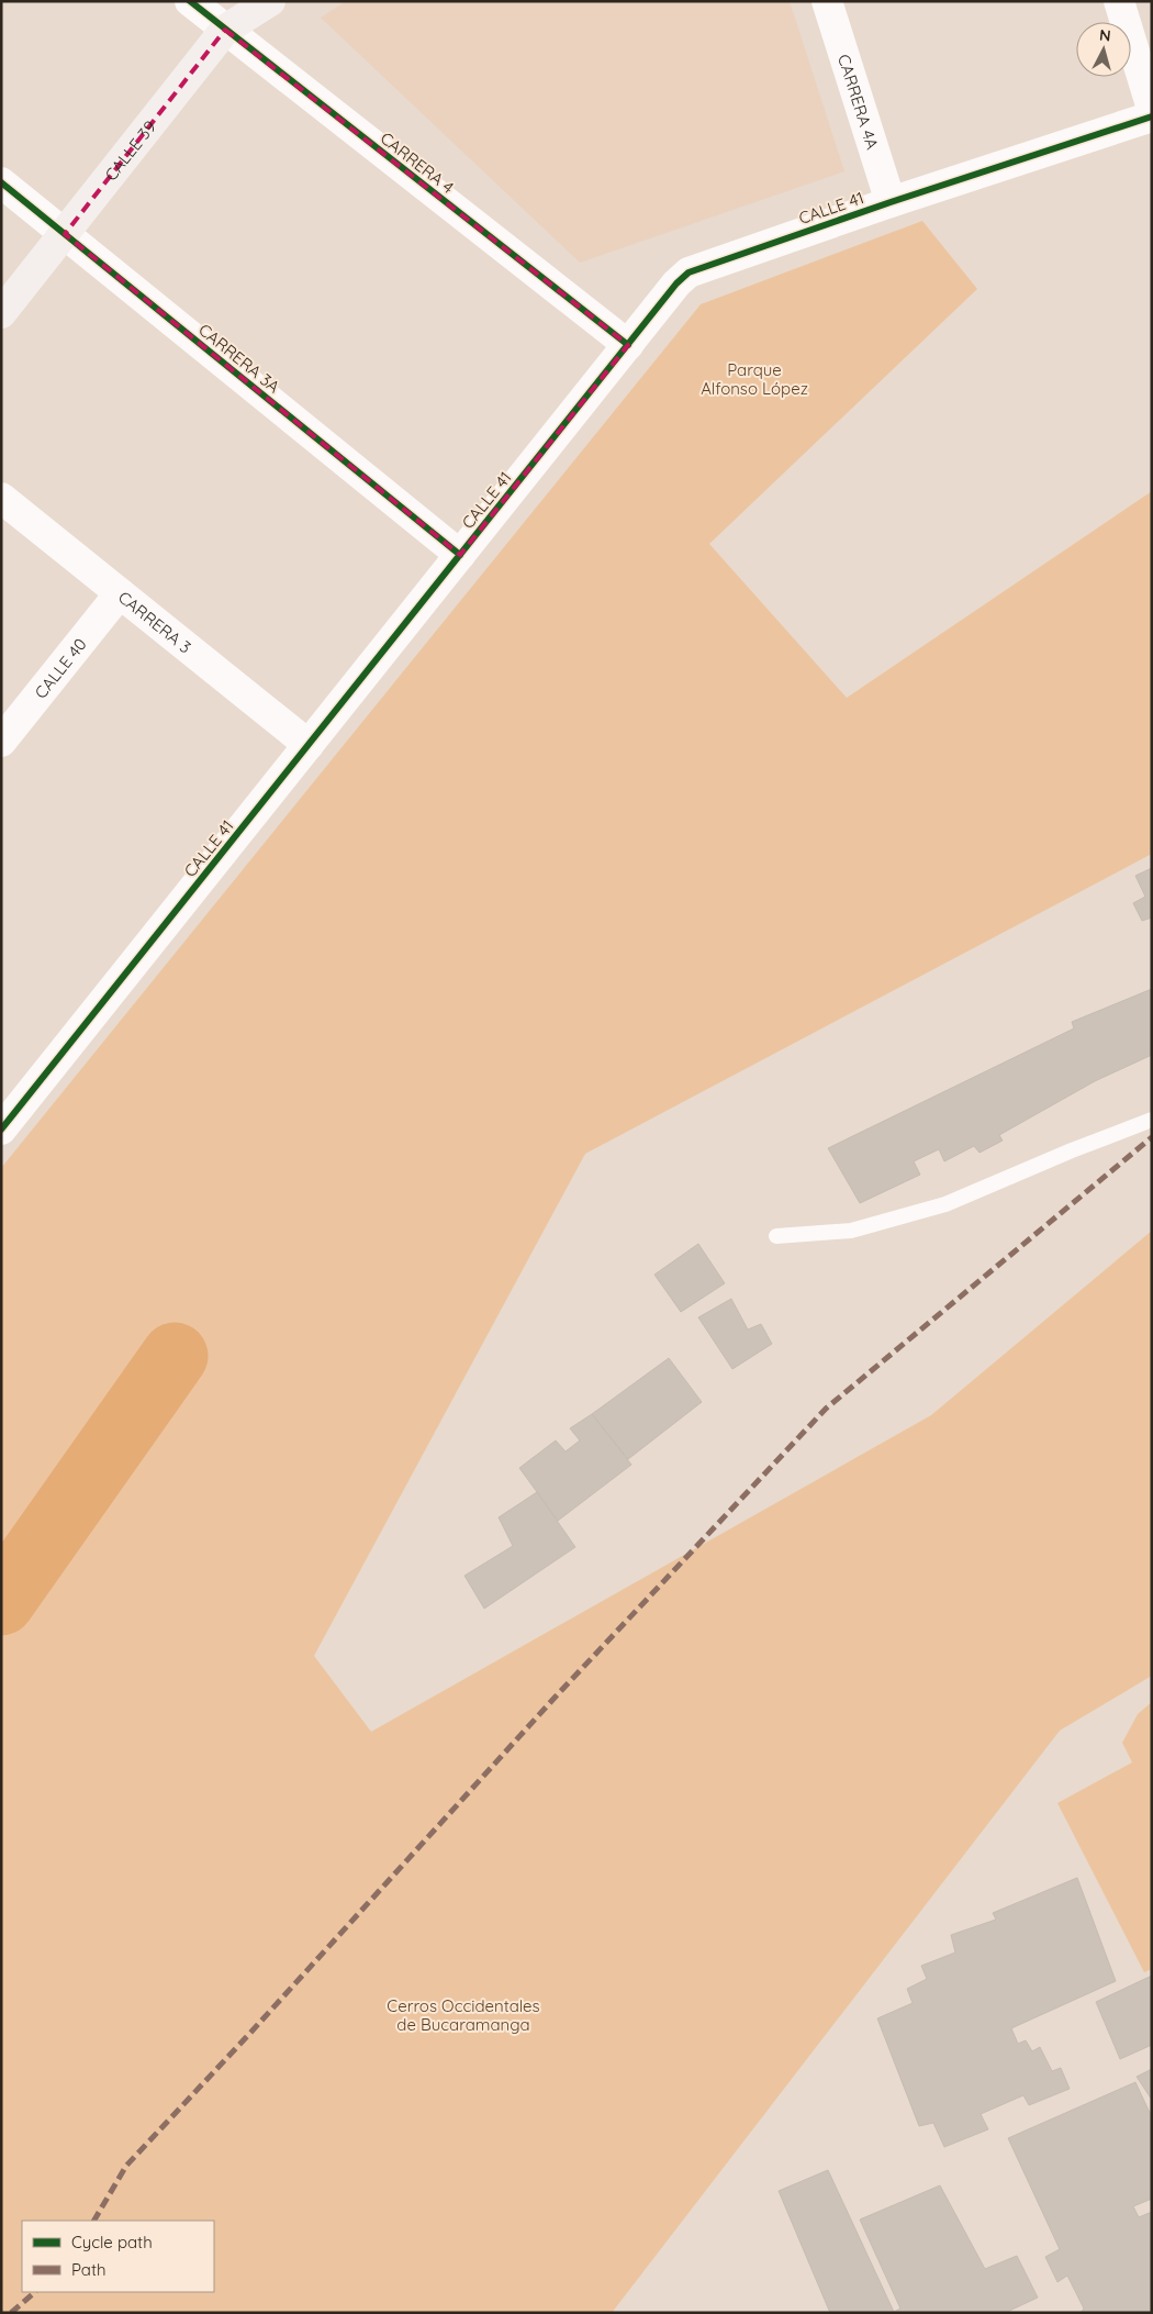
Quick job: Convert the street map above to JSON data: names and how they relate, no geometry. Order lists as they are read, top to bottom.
{
  "streets": {
    "street": [
      "CARRERA 4A",
      "CALLE 39",
      "CARRERA 4",
      "CALLE 41",
      "CARRERA 3A",
      "CARRERA 3",
      "CALLE 40"
    ]
  },
  "crossings": [
    ["CARRERA 4A", "CALLE 41"],
    ["CALLE 39", "CARRERA 4"],
    ["CALLE 39", "CARRERA 3A"],
    ["CARRERA 4", "CALLE 41"],
    ["CALLE 41", "CARRERA 3A"],
    ["CALLE 41", "CARRERA 3"],
    ["CARRERA 3", "CALLE 40"]
  ],
  "parks": ["Parque Alfonso López", "Cerros Occidentales de Bucaramanga"],
  "legend": ["Cycle path", "Path"],
  "north": "top"
}
